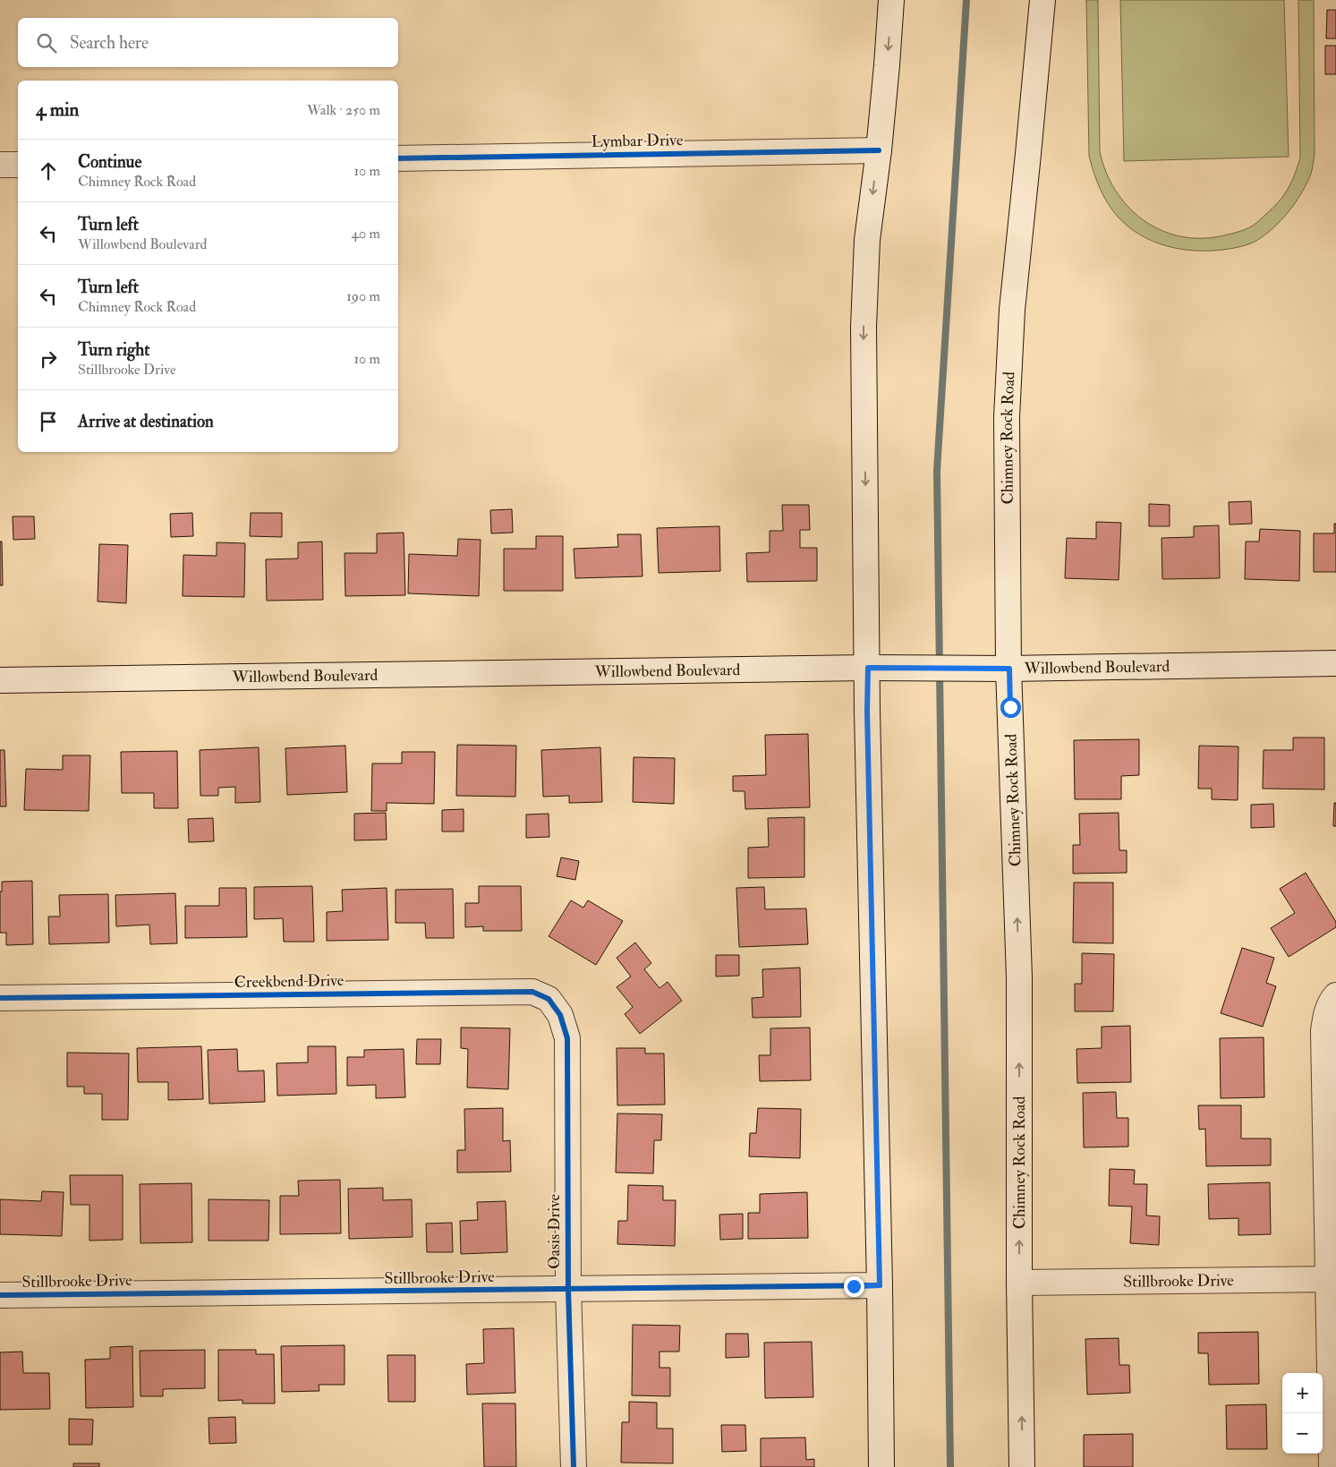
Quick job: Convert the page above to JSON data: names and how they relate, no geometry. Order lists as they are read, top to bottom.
{
  "streets": {
    "main road": [
      "Lymbar Drive",
      "Chimney Rock Road",
      "Willowbend Boulevard",
      "Creekbend Drive",
      "Oasis Drive",
      "Stillbrooke Drive"
    ]
  },
  "crossings": [
    ["Chimney Rock Road", "Willowbend Boulevard"],
    ["Chimney Rock Road", "Stillbrooke Drive"],
    ["Creekbend Drive", "Oasis Drive"],
    ["Oasis Drive", "Stillbrooke Drive"]
  ],
  "page": {
    "search": "Search here",
    "heading": ["4 min", "Walk · 250 m"],
    "list": [
      ["Continue", "Chimney Rock Road", "10 m"],
      ["Turn left", "Willowbend Boulevard", "40 m"],
      ["Turn left", "Chimney Rock Road", "190 m"],
      ["Turn right", "Stillbrooke Drive", "10 m"],
      "Arrive at destination"
    ],
    "map_buttons": ["+", "−"]
  }
}
